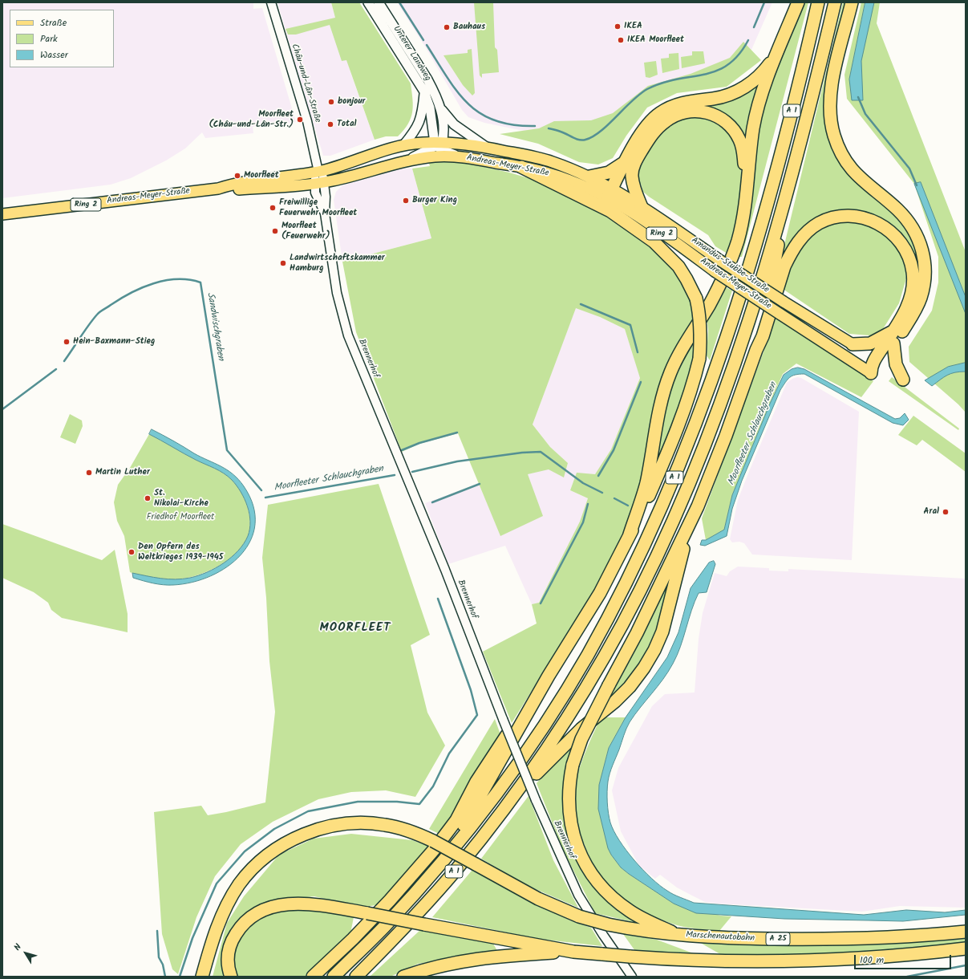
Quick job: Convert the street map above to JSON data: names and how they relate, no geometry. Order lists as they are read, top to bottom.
{
  "streets": {
    "highway": ["A 1", "Marschenautobahn", "A 25"],
    "main road": [
      "Unterer Landweg",
      "Andreas-Meyer-Straße",
      "Ring 2",
      "Amandus-Stubbe-Straße"
    ],
    "street": ["Châu-und-Lân-Straße", "Brennerhof"]
  },
  "crossings": [
    ["Unterer Landweg", "Andreas-Meyer-Straße"],
    ["Unterer Landweg", "Amandus-Stubbe-Straße"],
    ["Châu-und-Lân-Straße", "Andreas-Meyer-Straße"],
    ["Andreas-Meyer-Straße", "Amandus-Stubbe-Straße"],
    ["Andreas-Meyer-Straße", "Brennerhof"]
  ],
  "districts": ["MOORFLEET"],
  "water": ["Sandwischgraben", "Moorfleeter Schlauchgraben"],
  "parks": ["Friedhof Moorfleet"],
  "places": [
    "IKEA",
    "Bauhaus",
    "IKEA Moorfleet",
    "bonjour",
    "Moorfleet (Châu-und-Lân-Str.)",
    "Total",
    "Moorfleet",
    "Burger King",
    "Freiwillige Feuerwehr Moorfleet",
    "Moorfleet (Feuerwehr)",
    "Landwirtschaftskammer Hamburg",
    "Hein-Baxmann-Stieg",
    "Martin Luther",
    "St. Nikolai-Kirche",
    "Aral",
    "Den Opfern des Weltkrieges 1939-1945"
  ],
  "legend": ["Straße", "Park", "Wasser"],
  "scale_bar": "100 m",
  "north": "top left"
}
